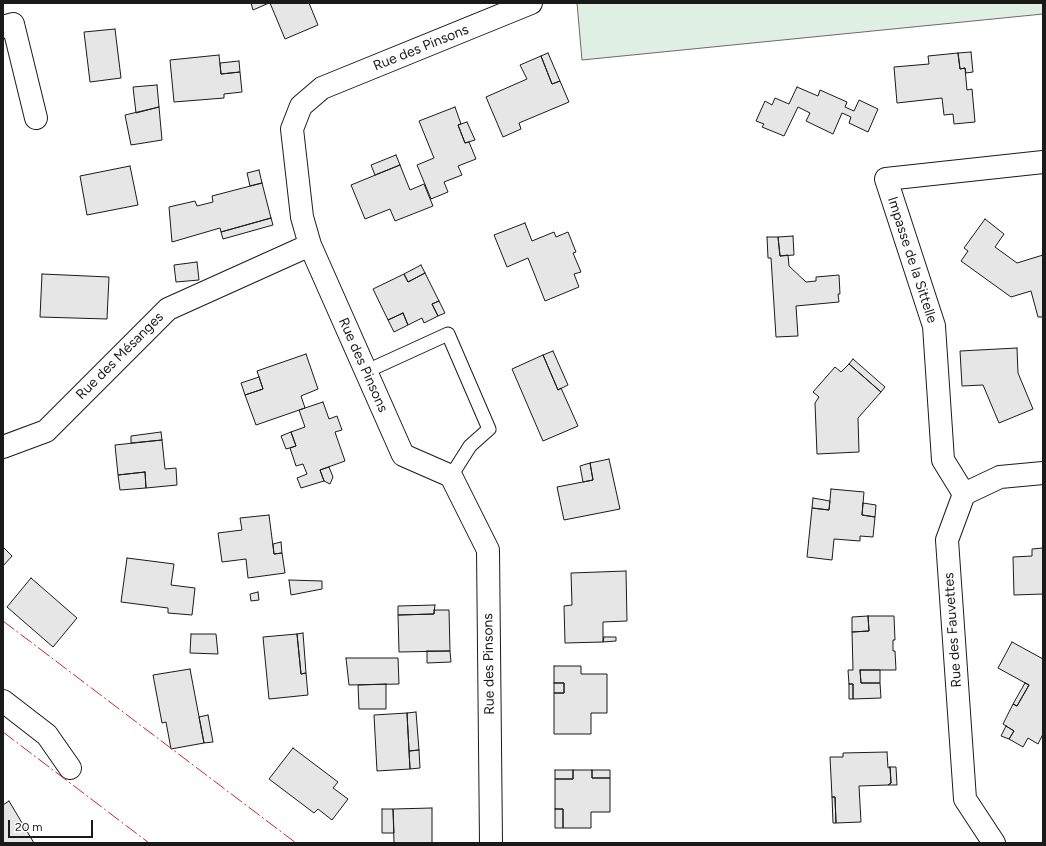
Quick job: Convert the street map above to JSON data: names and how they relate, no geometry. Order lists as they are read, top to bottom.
{
  "streets": {
    "street": [
      "Rue des Pinsons",
      "Impasse de la Sittelle",
      "Rue des Mésanges",
      "Rue des Fauvettes"
    ]
  },
  "crossings": [
    ["Rue des Pinsons", "Rue des Mésanges"],
    ["Impasse de la Sittelle", "Rue des Fauvettes"]
  ],
  "scale_bar": "20 m"
}
